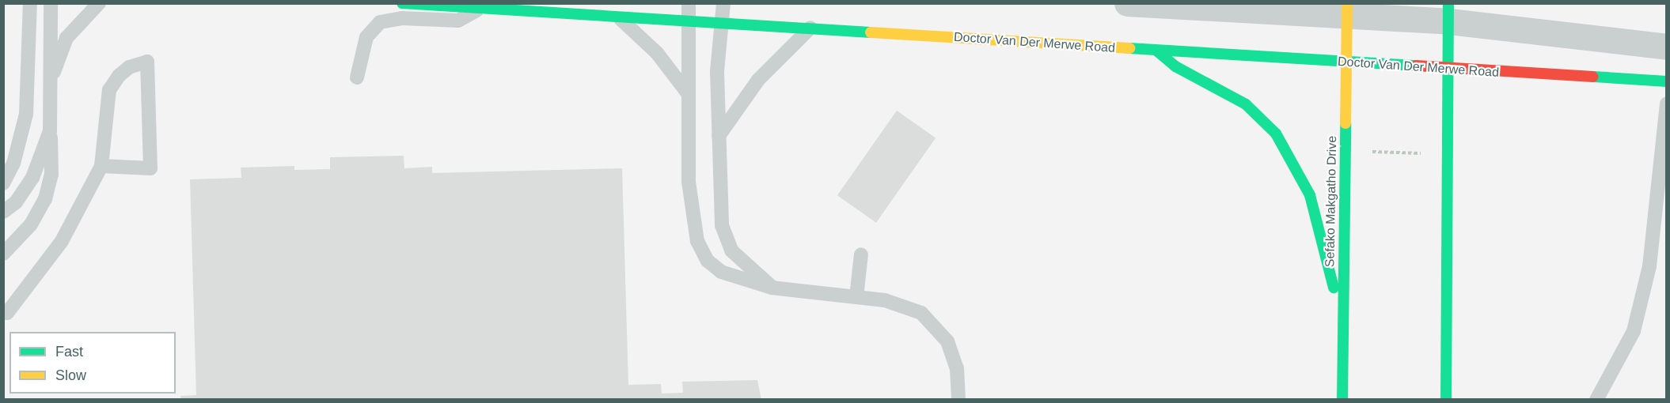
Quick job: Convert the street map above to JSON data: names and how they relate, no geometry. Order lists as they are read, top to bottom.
{
  "streets": {
    "street": ["Doctor Van Der Merwe Road", "Sefako Makgatho Drive"]
  },
  "crossings": [
    ["Doctor Van Der Merwe Road", "Sefako Makgatho Drive"]
  ],
  "legend": ["Fast", "Slow"]
}
